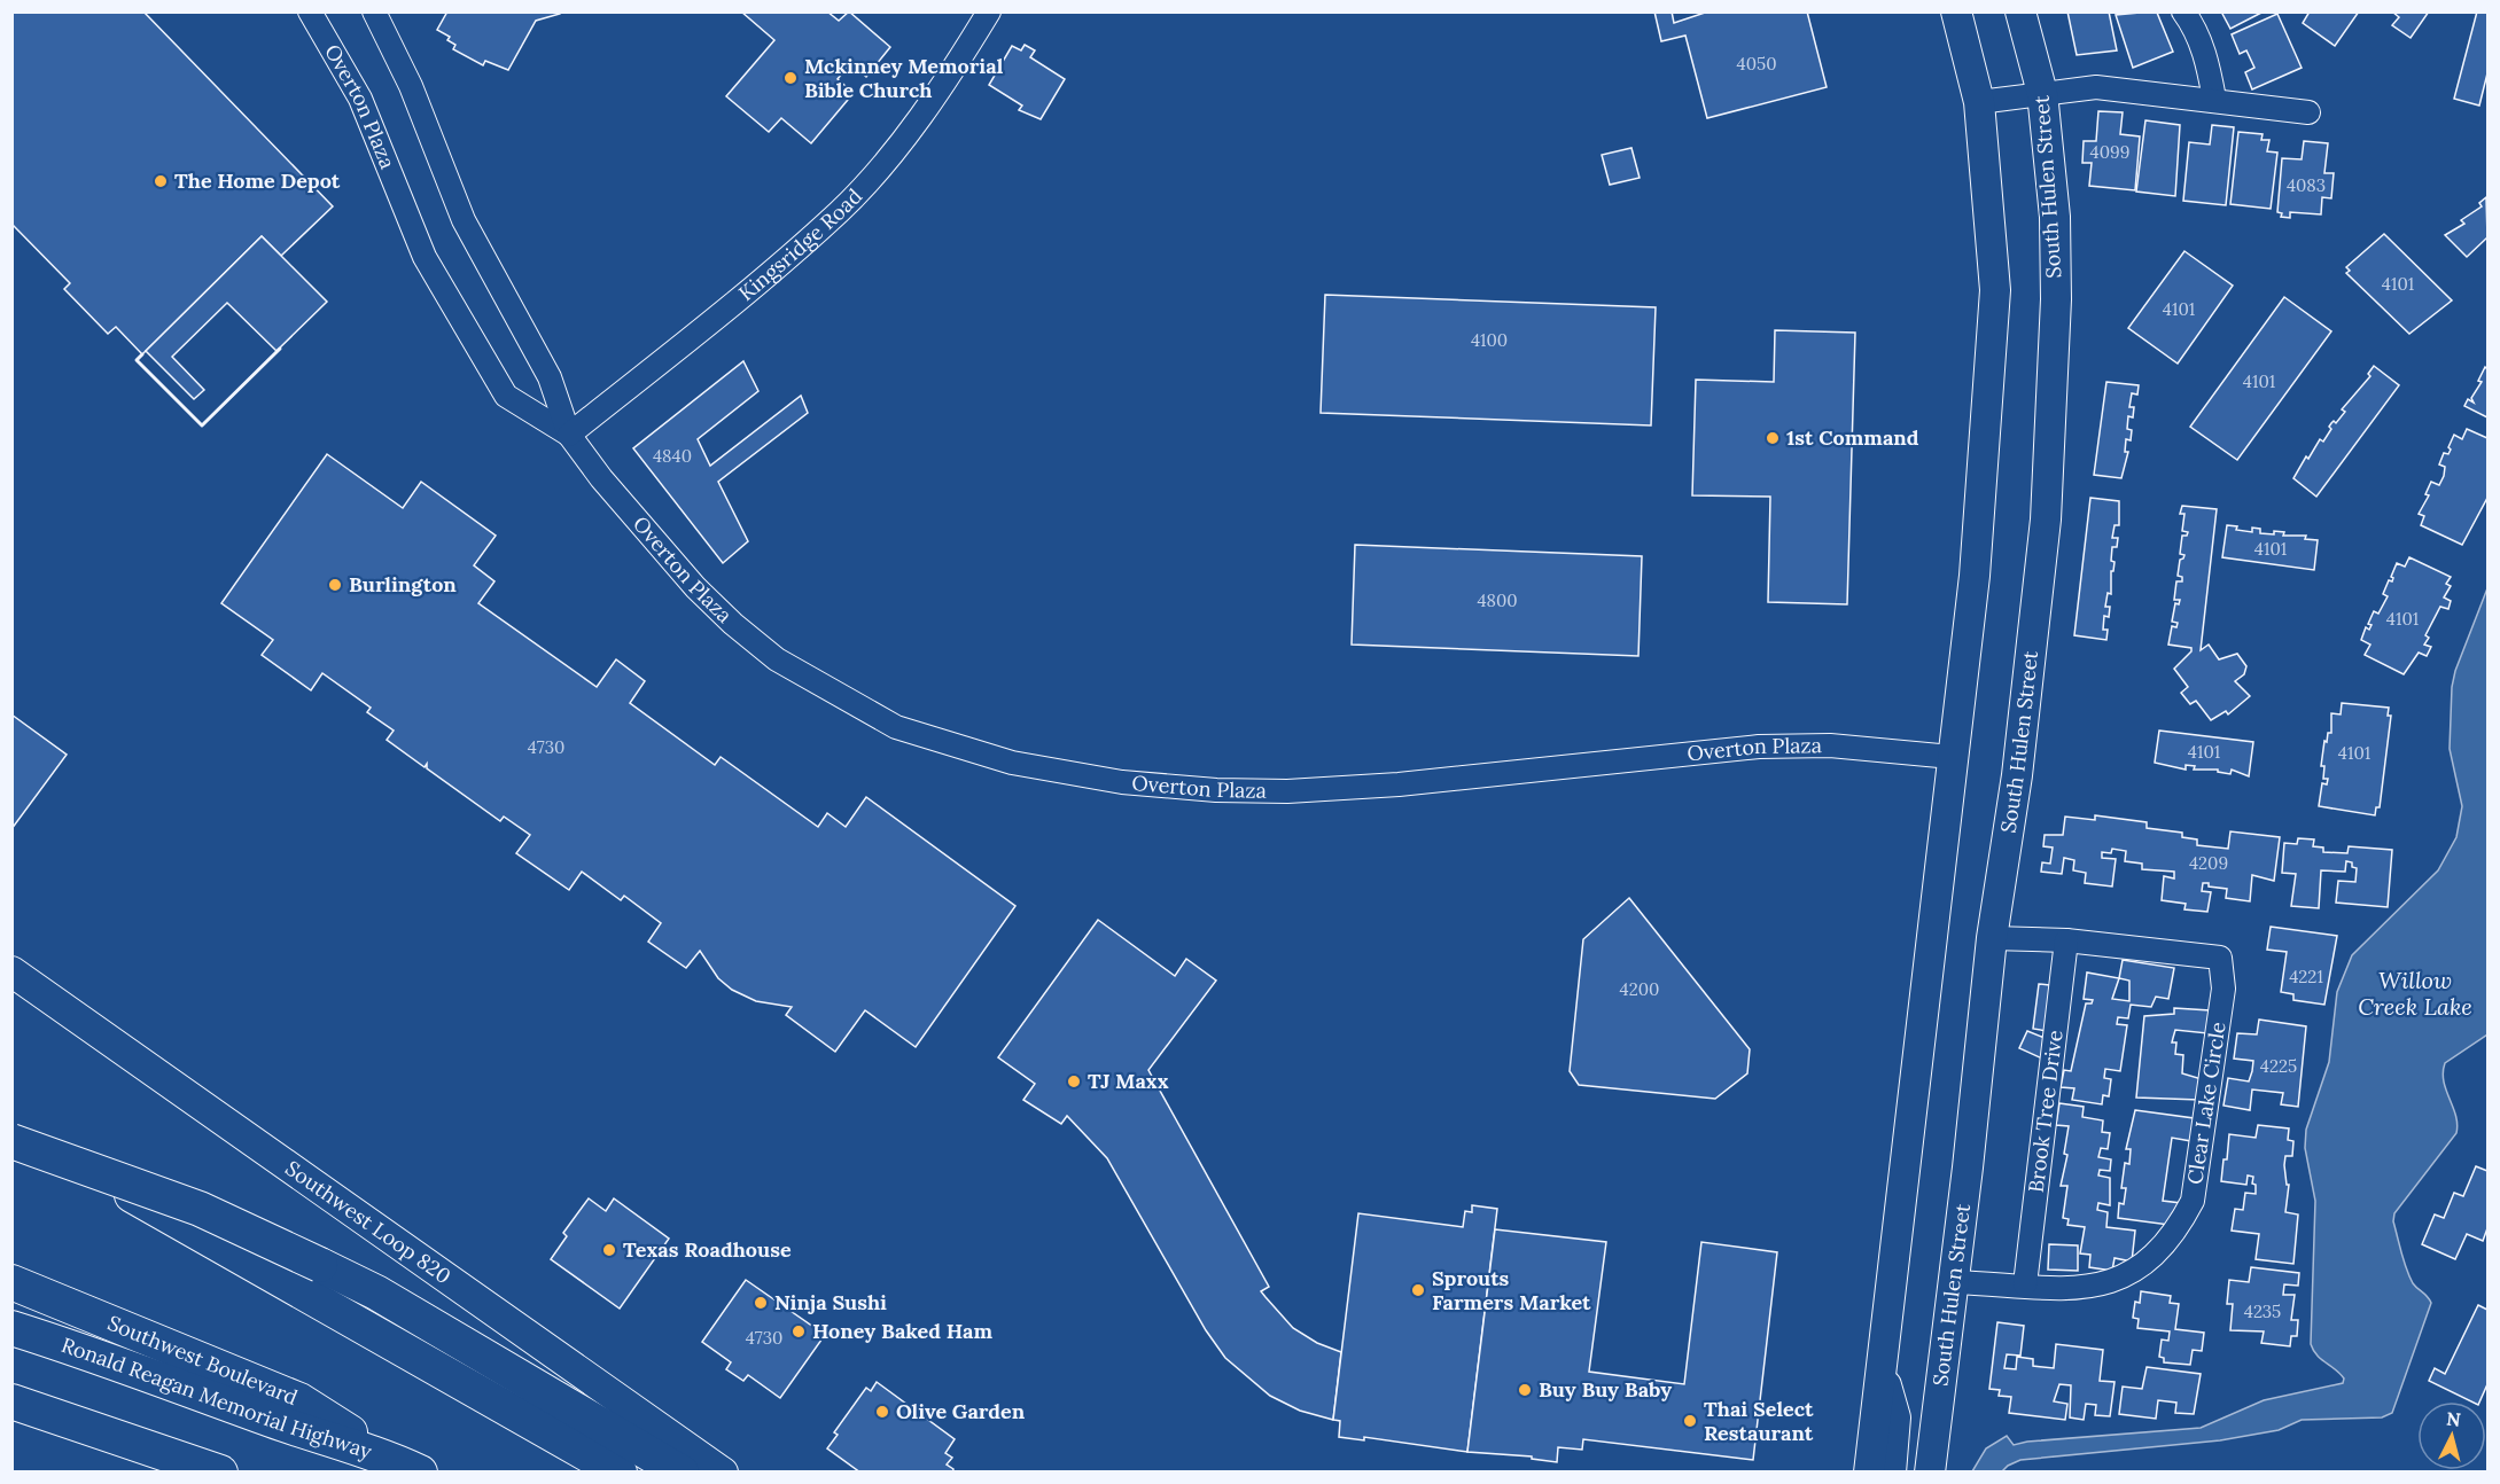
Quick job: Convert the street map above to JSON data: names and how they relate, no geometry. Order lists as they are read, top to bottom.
{
  "streets": {
    "highway": ["Southwest Boulevard", "Ronald Reagan Memorial Highway"],
    "main road": ["South Hulen Street", "Southwest Loop 820"],
    "street": [
      "Overton Plaza",
      "Kingsridge Road",
      "Clear Lake Circle",
      "Brook Tree Drive"
    ]
  },
  "crossings": [
    ["Overton Plaza", "Kingsridge Road"],
    ["South Hulen Street", "Clear Lake Circle"],
    ["Clear Lake Circle", "Brook Tree Drive"],
    ["Southwest Boulevard", "Ronald Reagan Memorial Highway"]
  ],
  "water": ["Willow Creek Lake"],
  "places": [
    "Mckinney Memorial Bible Church",
    "The Home Depot",
    "1st Command",
    "Burlington",
    "TJ Maxx",
    "Texas Roadhouse",
    "Sprouts Farmers Market",
    "Ninja Sushi",
    "Honey Baked Ham",
    "Buy Buy Baby",
    "Olive Garden",
    "Thai Select Restaurant"
  ],
  "house_numbers": [
    "4050",
    "4099",
    "4083",
    "4101",
    "4101",
    "4100",
    "4101",
    "4840",
    "4101",
    "4800",
    "4101",
    "4730",
    "4101",
    "4101",
    "4209",
    "4221",
    "4200",
    "4225",
    "4235",
    "4730"
  ],
  "north": "top"
}
